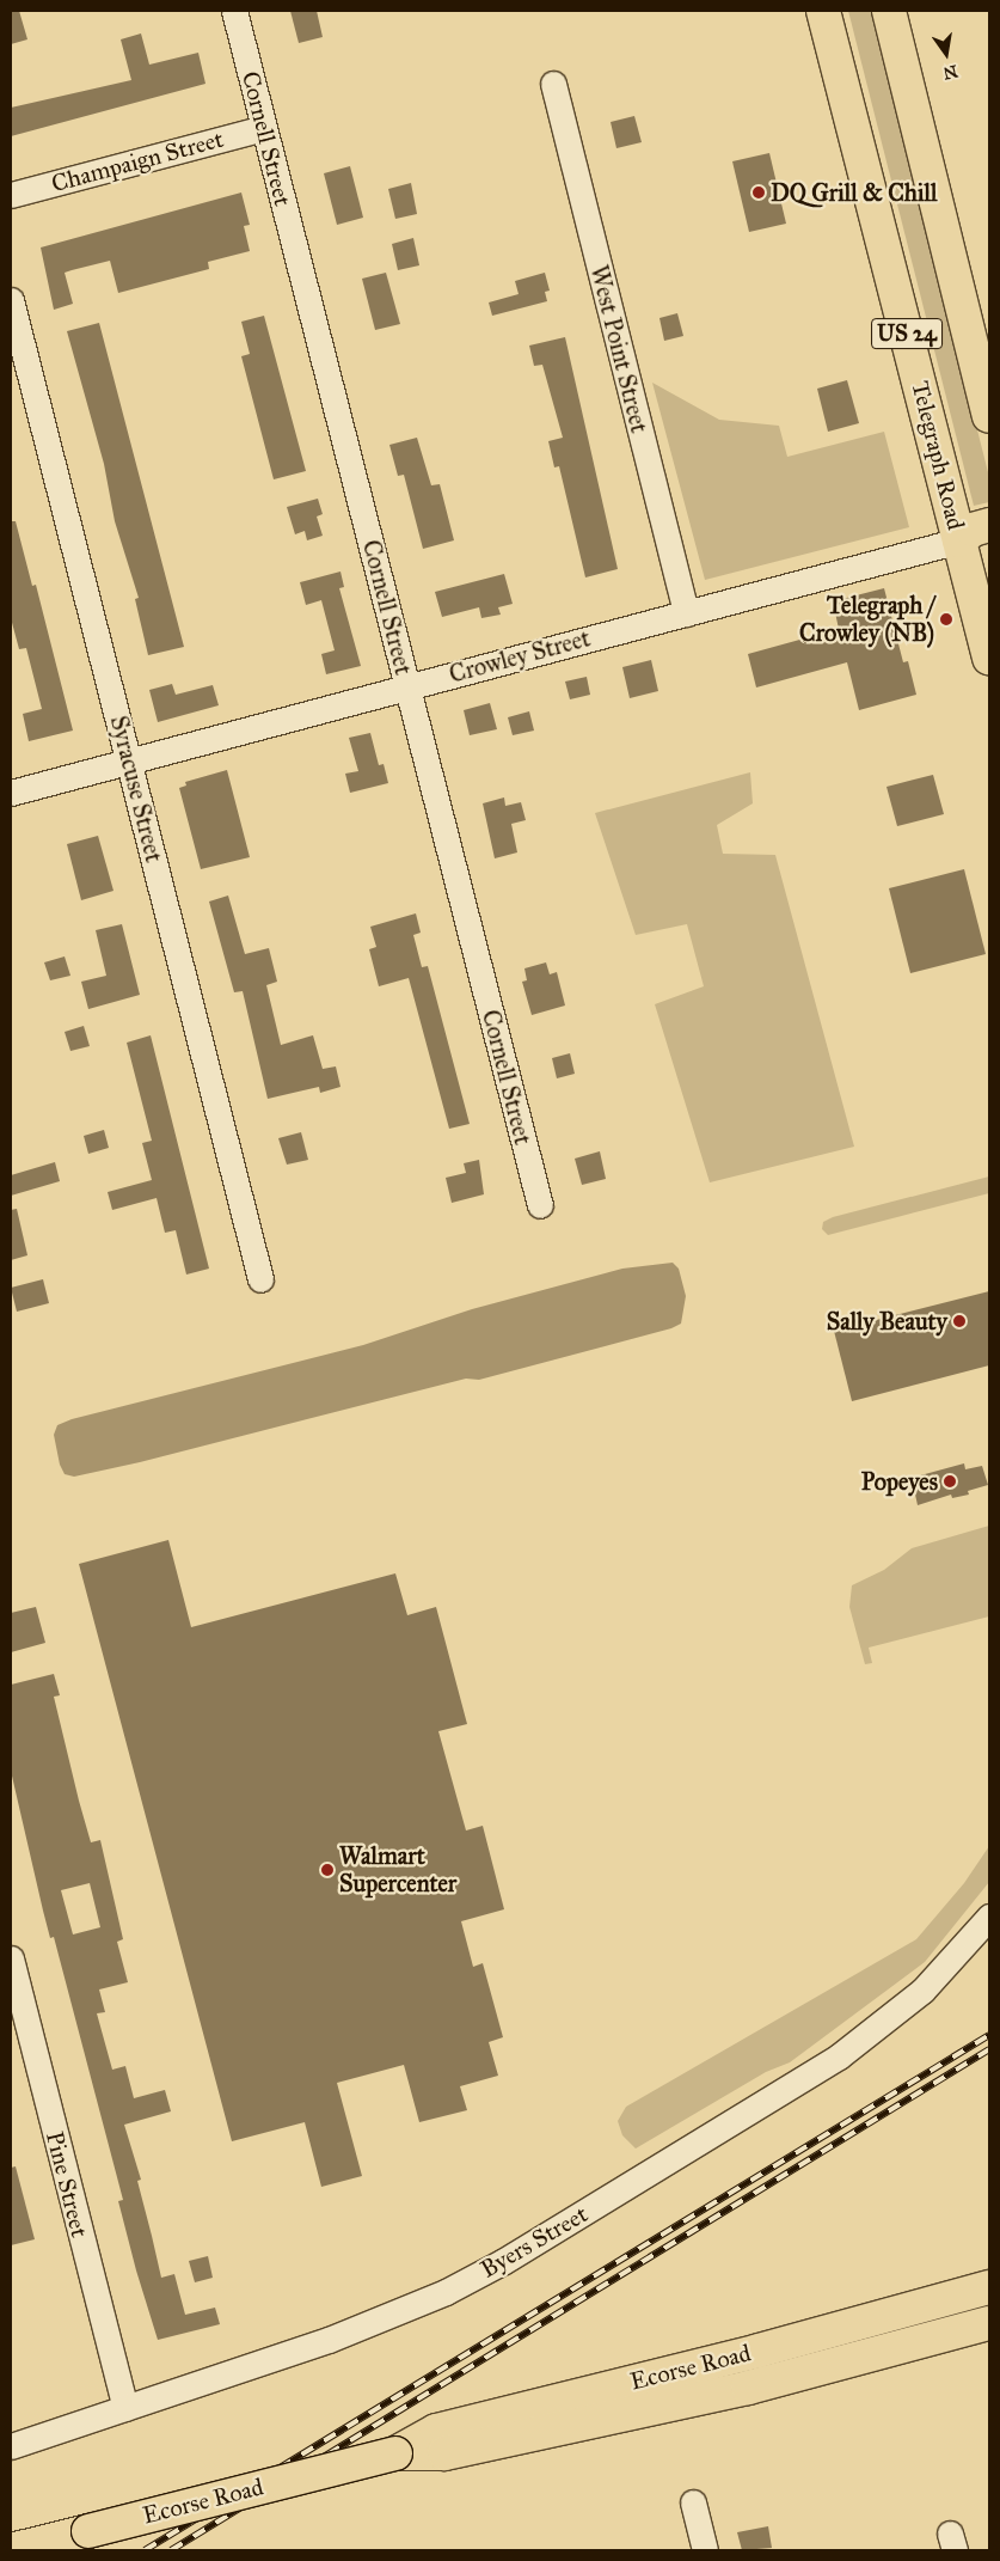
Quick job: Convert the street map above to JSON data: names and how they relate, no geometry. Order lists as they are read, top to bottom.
{
  "streets": {
    "main road": ["US 24", "Telegraph Road", "Ecorse Road"],
    "street": [
      "Cornell Street",
      "Champaign Street",
      "West Point Street",
      "Crowley Street",
      "Syracuse Street",
      "Pine Street",
      "Byers Street"
    ]
  },
  "crossings": [
    ["Cornell Street", "Champaign Street"],
    ["Cornell Street", "Crowley Street"],
    ["West Point Street", "Crowley Street"],
    ["Telegraph Road", "Crowley Street"],
    ["Crowley Street", "Syracuse Street"],
    ["Pine Street", "Byers Street"]
  ],
  "places": [
    "DQ Grill & Chill",
    "Telegraph / Crowley (NB)",
    "Sally Beauty",
    "Popeyes",
    "Walmart Supercenter"
  ],
  "north": "bottom"
}
